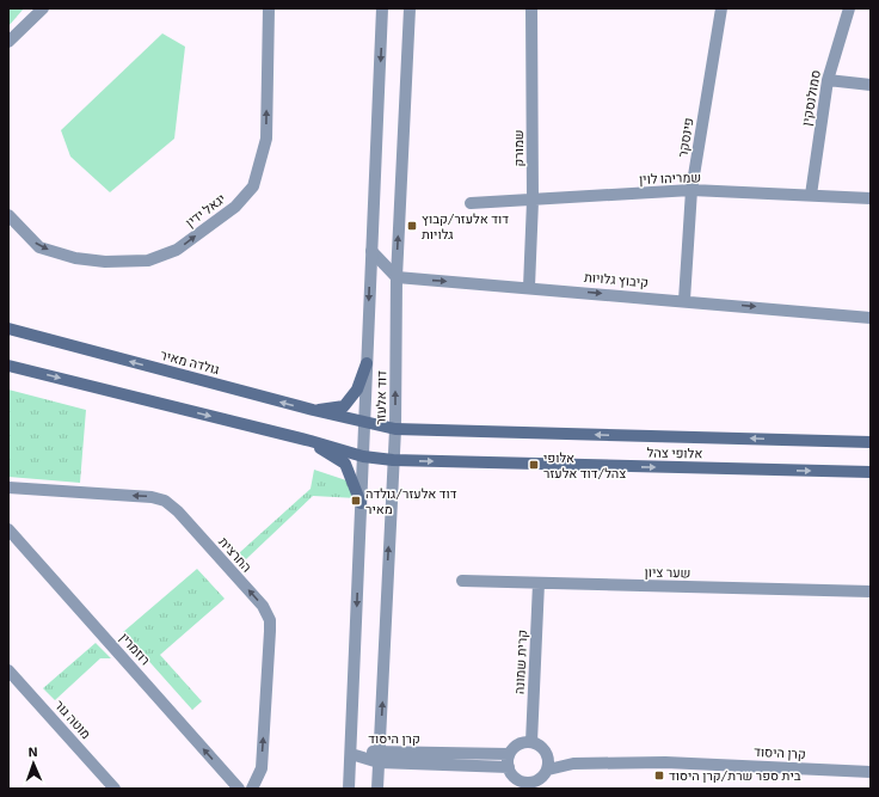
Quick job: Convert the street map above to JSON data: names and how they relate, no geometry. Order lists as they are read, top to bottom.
{
  "streets": {
    "main road": ["גולדה מאיר", "אלופי צהל"],
    "street": [
      "סמולנסקין",
      "פינסקר",
      "שמורק",
      "שמריהו לוין",
      "יגאל ידין",
      "קיבוץ גלויות",
      "דוד אלעזר",
      "החרצית",
      "שער ציון",
      "רוזמרין",
      "קרית שמונה",
      "מוטה גור",
      "קרן היסוד"
    ]
  },
  "crossings": [
    ["סמולנסקין", "שמריהו לוין"],
    ["פינסקר", "שמריהו לוין"],
    ["פינסקר", "קיבוץ גלויות"],
    ["שמורק", "שמריהו לוין"],
    ["שמורק", "קיבוץ גלויות"],
    ["קיבוץ גלויות", "דוד אלעזר"],
    ["גולדה מאיר", "דוד אלעזר"],
    ["גולדה מאיר", "אלופי צהל"],
    ["דוד אלעזר", "אלופי צהל"],
    ["דוד אלעזר", "קרן היסוד"],
    ["שער ציון", "קרית שמונה"],
    ["קרית שמונה", "קרן היסוד"]
  ],
  "one_way": ["קיבוץ גלויות", "רוזמרין"],
  "places": {
    "transit": [
      "דוד אלעזר/קבוץ גלויות",
      "אלופי צהל/דוד אלעזר",
      "דוד אלעזר/גולדה מאיר",
      "בית ספר שרת/קרן היסוד"
    ]
  },
  "north": "top"
}
